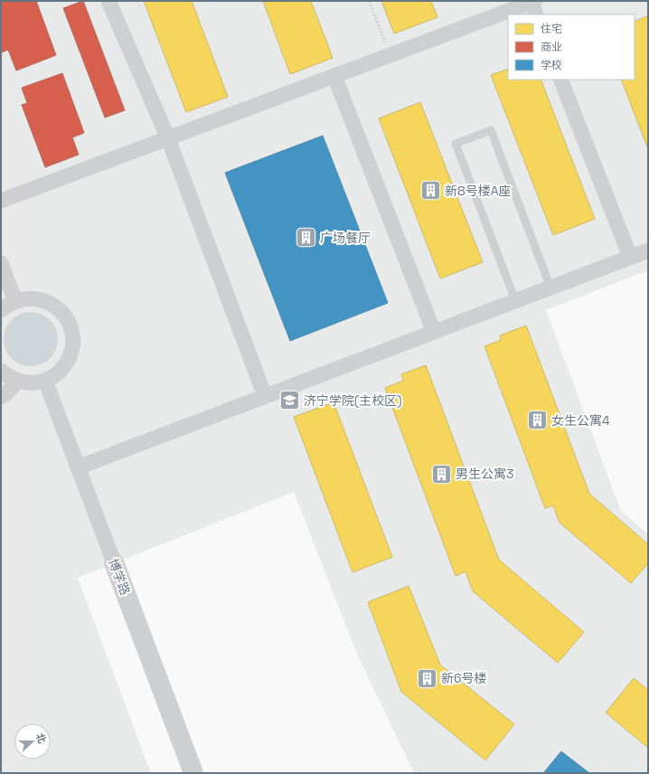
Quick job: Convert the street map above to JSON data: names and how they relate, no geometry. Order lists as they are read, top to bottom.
{
  "streets": {
    "street": ["博学路"]
  },
  "places": {
    "building": [
      "新8号楼A座",
      "广场餐厅",
      "女生公寓4",
      "男生公寓3",
      "新6号楼"
    ],
    "school or university": ["济宁学院(主校区)"]
  },
  "legend": ["住宅", "商业", "学校"],
  "north": "right"
}
